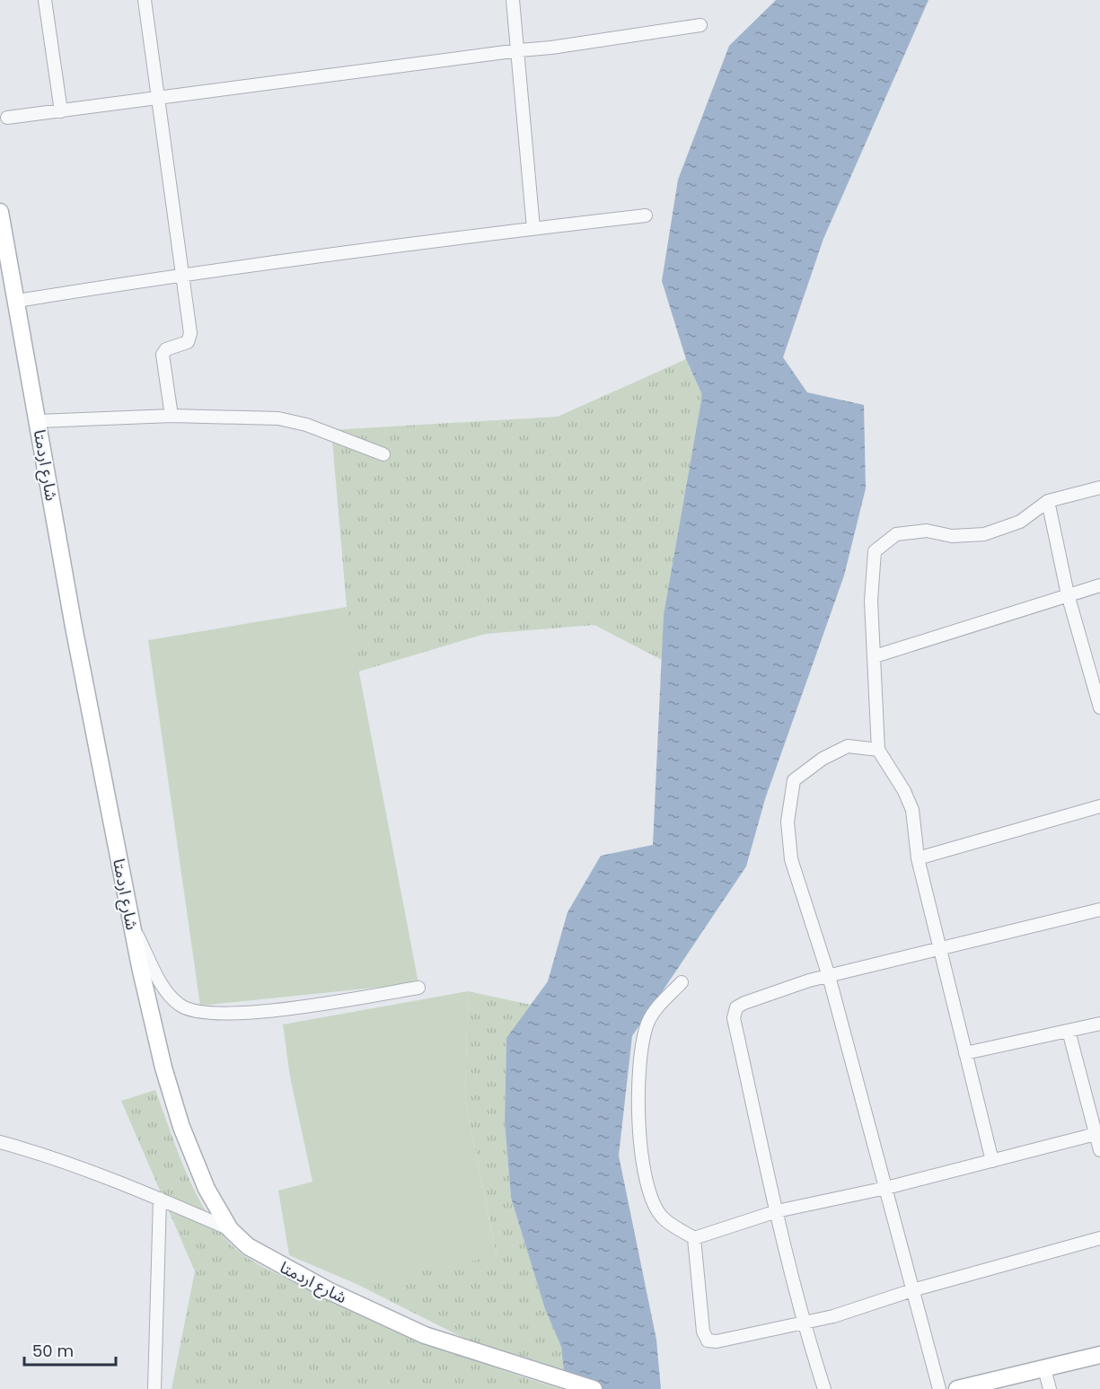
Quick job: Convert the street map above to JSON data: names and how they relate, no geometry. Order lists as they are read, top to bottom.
{
  "streets": {
    "main road": ["شارع اردمتا"]
  },
  "scale_bar": "50 m"
}
